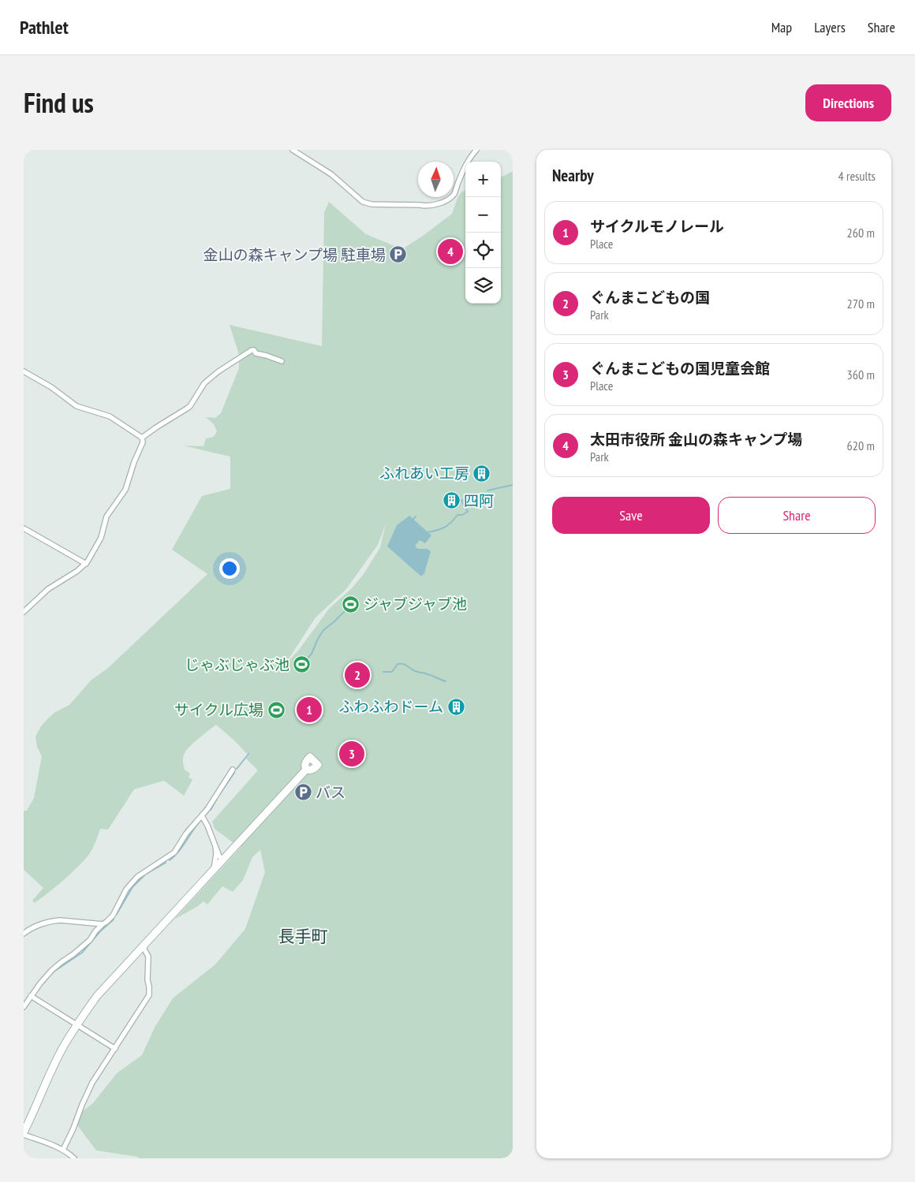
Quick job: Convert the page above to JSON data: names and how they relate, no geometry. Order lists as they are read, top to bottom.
{
  "districts": ["長手町"],
  "places": {
    "parking": ["金山の森キャンプ場 駐車場", "バス"],
    "building": ["ふれあい工房", "四阿", "ふわふわドーム"],
    "sports": ["ジャブジャブ池", "じゃぶじゃぶ池", "サイクル広場"]
  },
  "north": "top",
  "page": {
    "header": "Pathlet",
    "nav": ["Map", "Layers", "Share"],
    "title": "Find us",
    "buttons": [
      "Directions",
      ["Save", "Share"]
    ],
    "heading": ["Nearby", "4 results"],
    "map_buttons": ["+", "−"],
    "list": [
      {
        "mark": "1",
        "name": "サイクルモノレール",
        "note": "Place",
        "value": "260 m"
      },
      {
        "mark": "2",
        "name": "ぐんまこどもの国",
        "note": "Park",
        "value": "270 m"
      },
      {
        "mark": "3",
        "name": "ぐんまこどもの国児童会館",
        "note": "Place",
        "value": "360 m"
      },
      {
        "mark": "4",
        "name": "太田市役所 金山の森キャンプ場",
        "note": "Park",
        "value": "620 m"
      }
    ],
    "pins": [
      "4",
      "2",
      "1",
      "3"
    ]
  }
}
